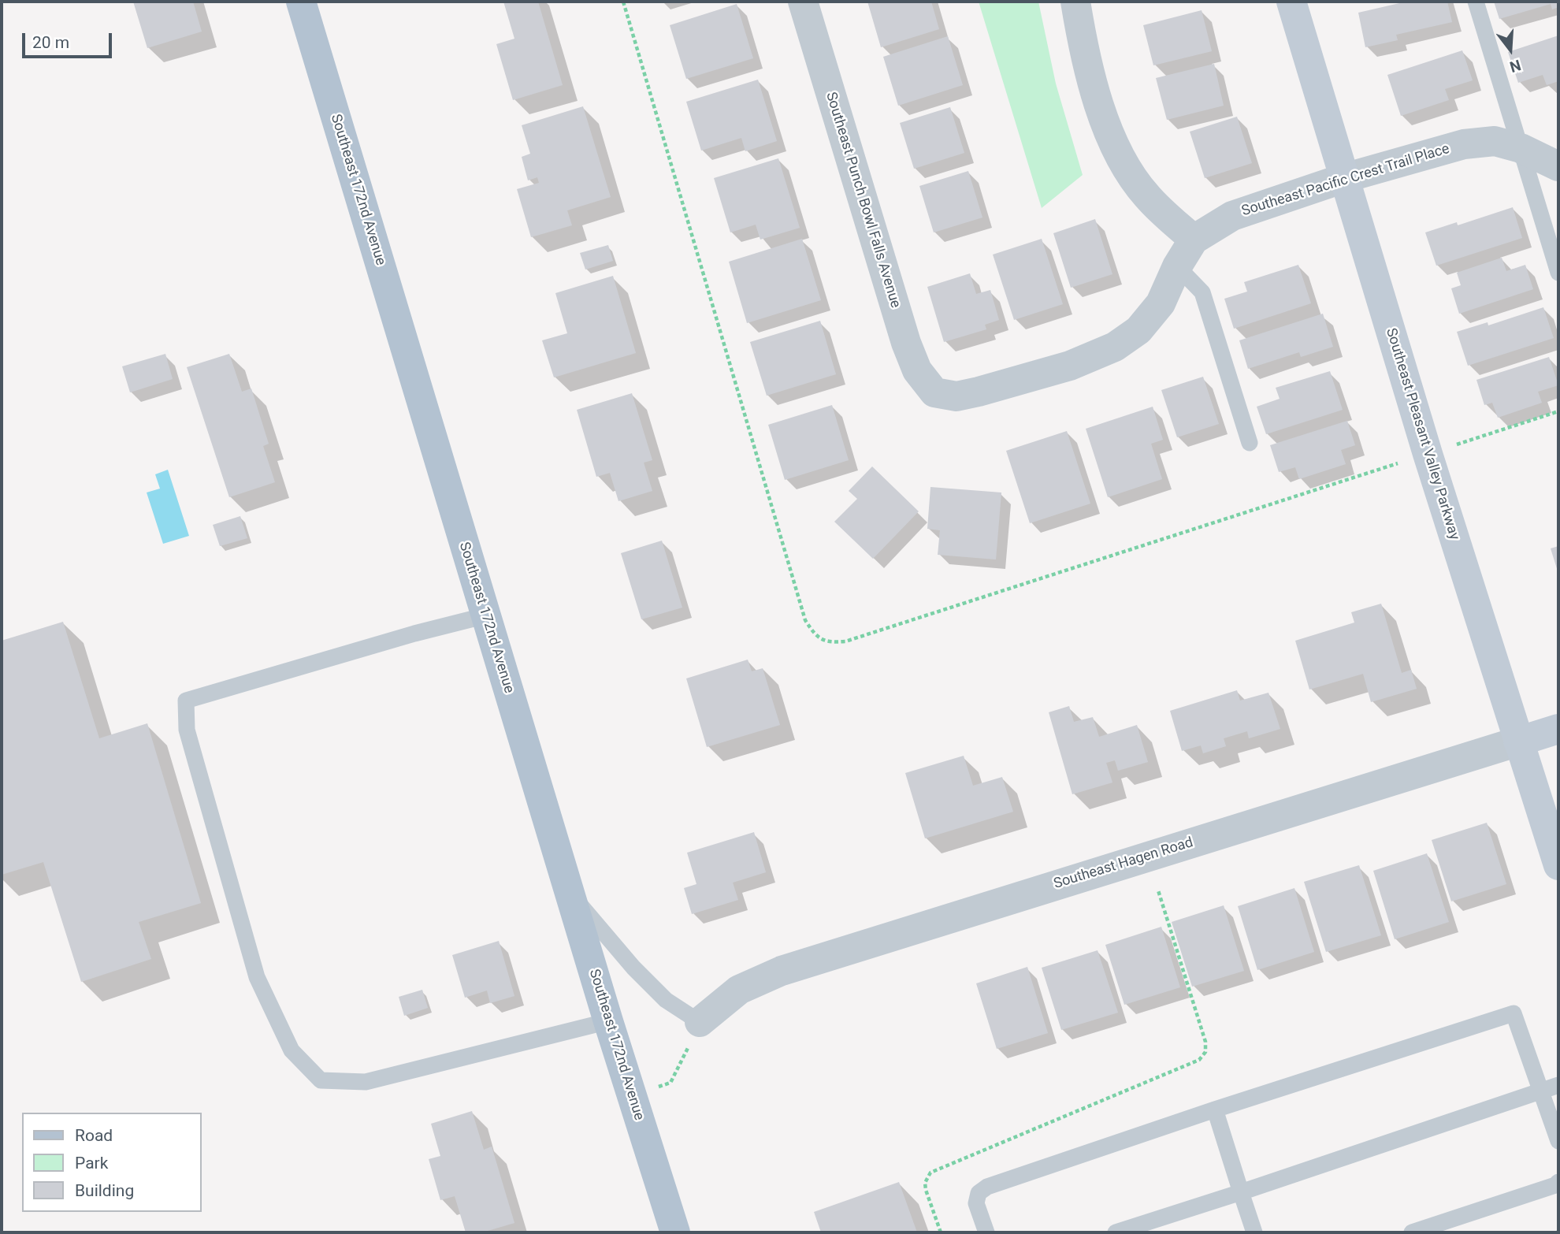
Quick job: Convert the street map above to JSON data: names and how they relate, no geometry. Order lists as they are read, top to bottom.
{
  "streets": {
    "main road": ["Southeast 172nd Avenue"],
    "street": [
      "Southeast Pacific Crest Trail Place",
      "Southeast Punch Bowl Falls Avenue",
      "Southeast Pleasant Valley Parkway",
      "Southeast Hagen Road"
    ]
  },
  "crossings": [
    ["Southeast Pacific Crest Trail Place", "Southeast Punch Bowl Falls Avenue"],
    ["Southeast Pacific Crest Trail Place", "Southeast Pleasant Valley Parkway"],
    ["Southeast Pleasant Valley Parkway", "Southeast Hagen Road"]
  ],
  "legend": ["Road", "Park", "Building"],
  "scale_bar": "20 m",
  "north": "bottom"
}
